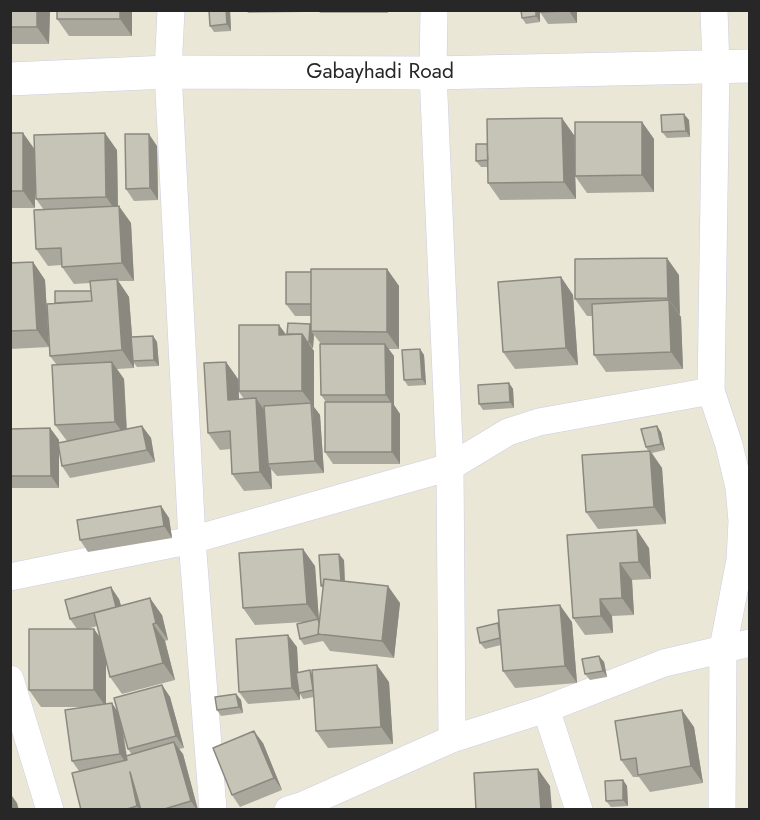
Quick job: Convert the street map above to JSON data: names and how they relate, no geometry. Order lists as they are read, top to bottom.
{
  "streets": {
    "street": ["Gabayhadi Road"]
  }
}
